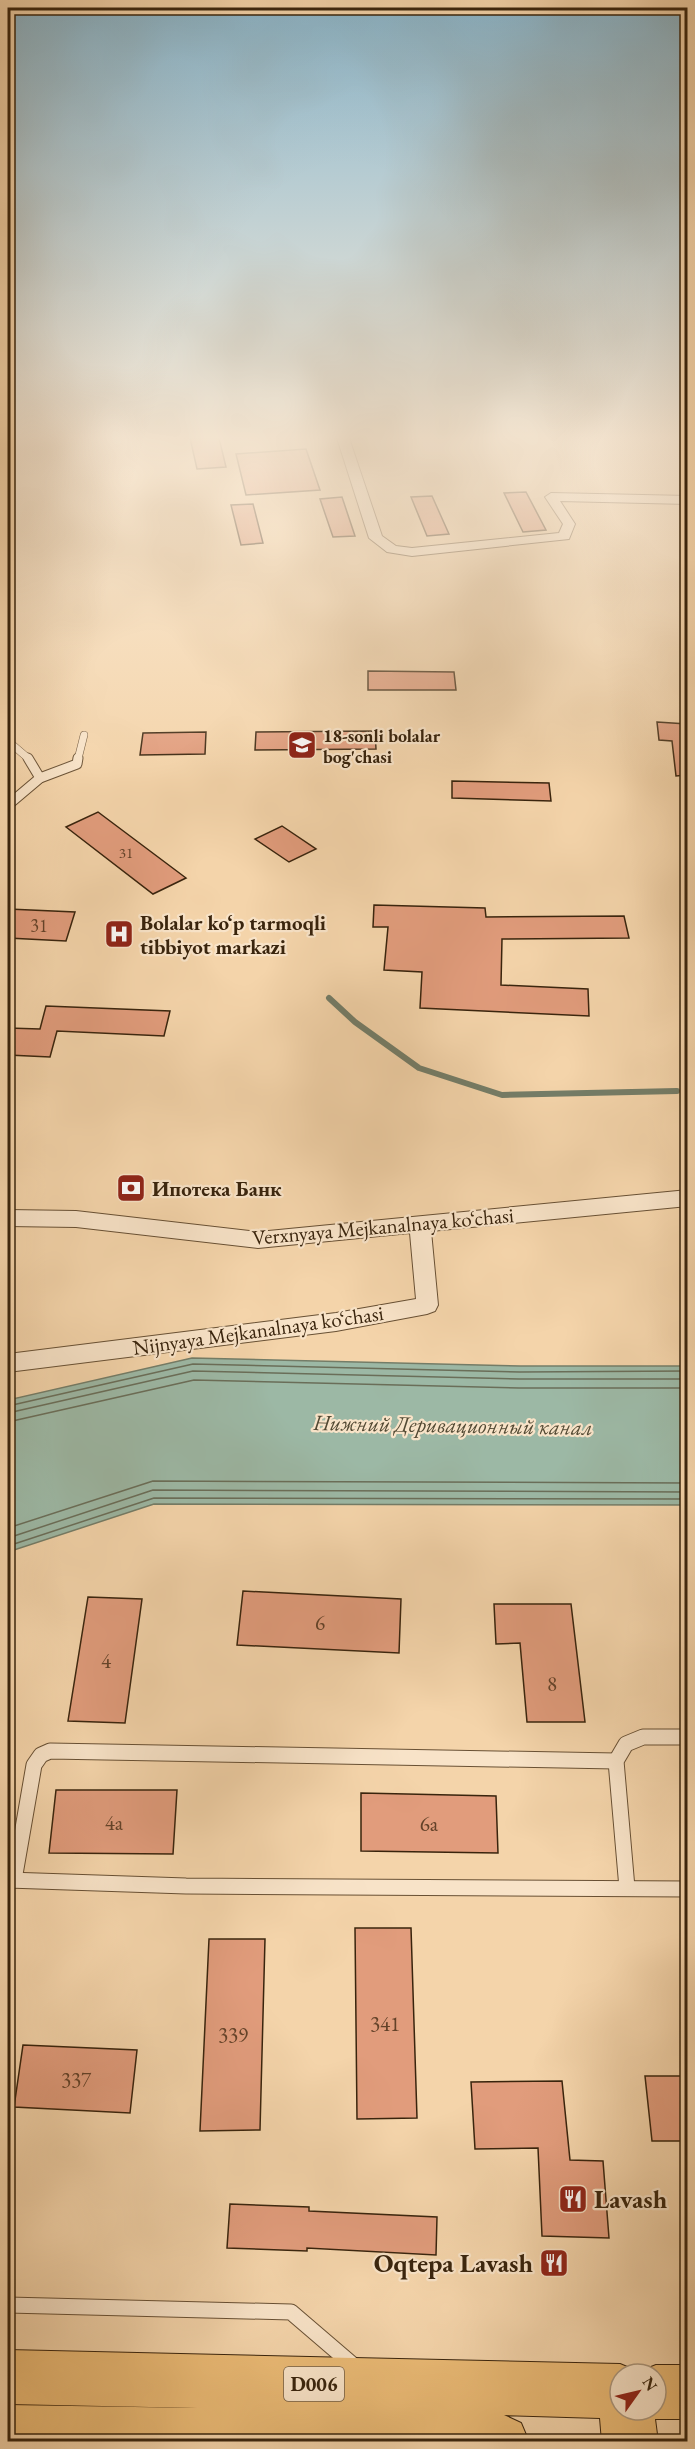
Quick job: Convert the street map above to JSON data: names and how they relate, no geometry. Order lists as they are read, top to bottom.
{
  "streets": {
    "main road": ["D006"],
    "street": ["Verxnyaya Mejkanalnaya ko‘chasi", "Nijnyaya Mejkanalnaya ko‘chasi"]
  },
  "crossings": [
    ["Verxnyaya Mejkanalnaya ko‘chasi", "Nijnyaya Mejkanalnaya ko‘chasi"]
  ],
  "water": ["Нижний Деривационный канал"],
  "places": {
    "school or university": ["18-sonli bolalar bog'chasi"],
    "hospital": ["Bolalar ko‘p tarmoqli tibbiyot markazi"],
    "bank": ["Ипотека Банк"],
    "restaurant": ["Lavash", "Oqtepa Lavash"]
  },
  "house_numbers": [
    "31",
    "31",
    "6",
    "4",
    "8",
    "4a",
    "6a",
    "341",
    "339",
    "337"
  ],
  "north": "top right"
}
